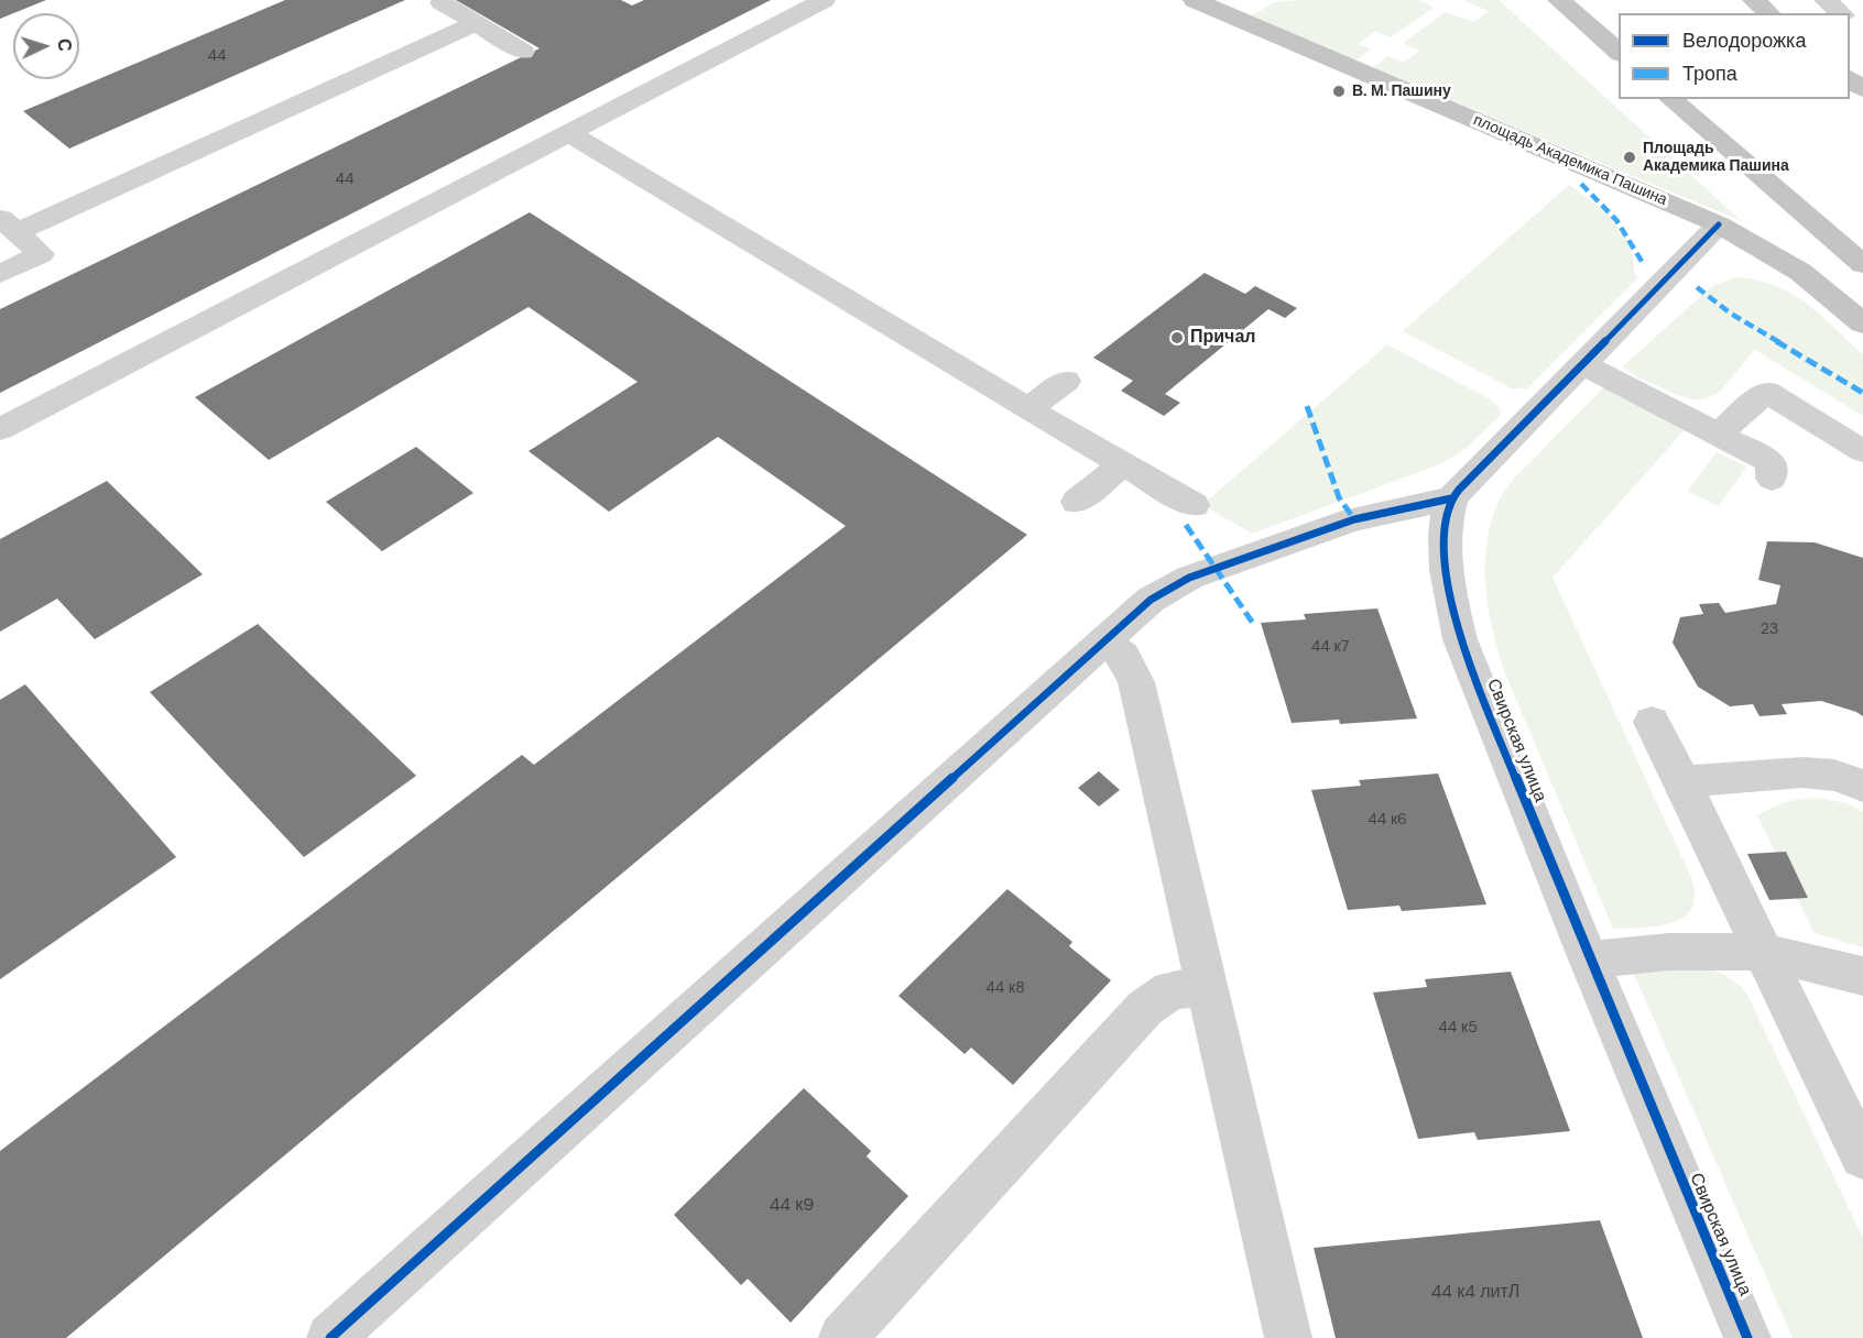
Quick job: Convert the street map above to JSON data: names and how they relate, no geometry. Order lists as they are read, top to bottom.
{
  "streets": {
    "main road": ["площадь Академика Пашина"],
    "street": ["Свирская улица"]
  },
  "places": ["В. М. Пашину", "Площадь Академика Пашина", "Причал"],
  "house_numbers": [
    "44",
    "44",
    "23",
    "44 к7",
    "44 к6",
    "44 к8",
    "44 к5",
    "44 к9",
    "44 к4 литЛ"
  ],
  "legend": ["Велодорожка", "Тропа"],
  "north": "right"
}
